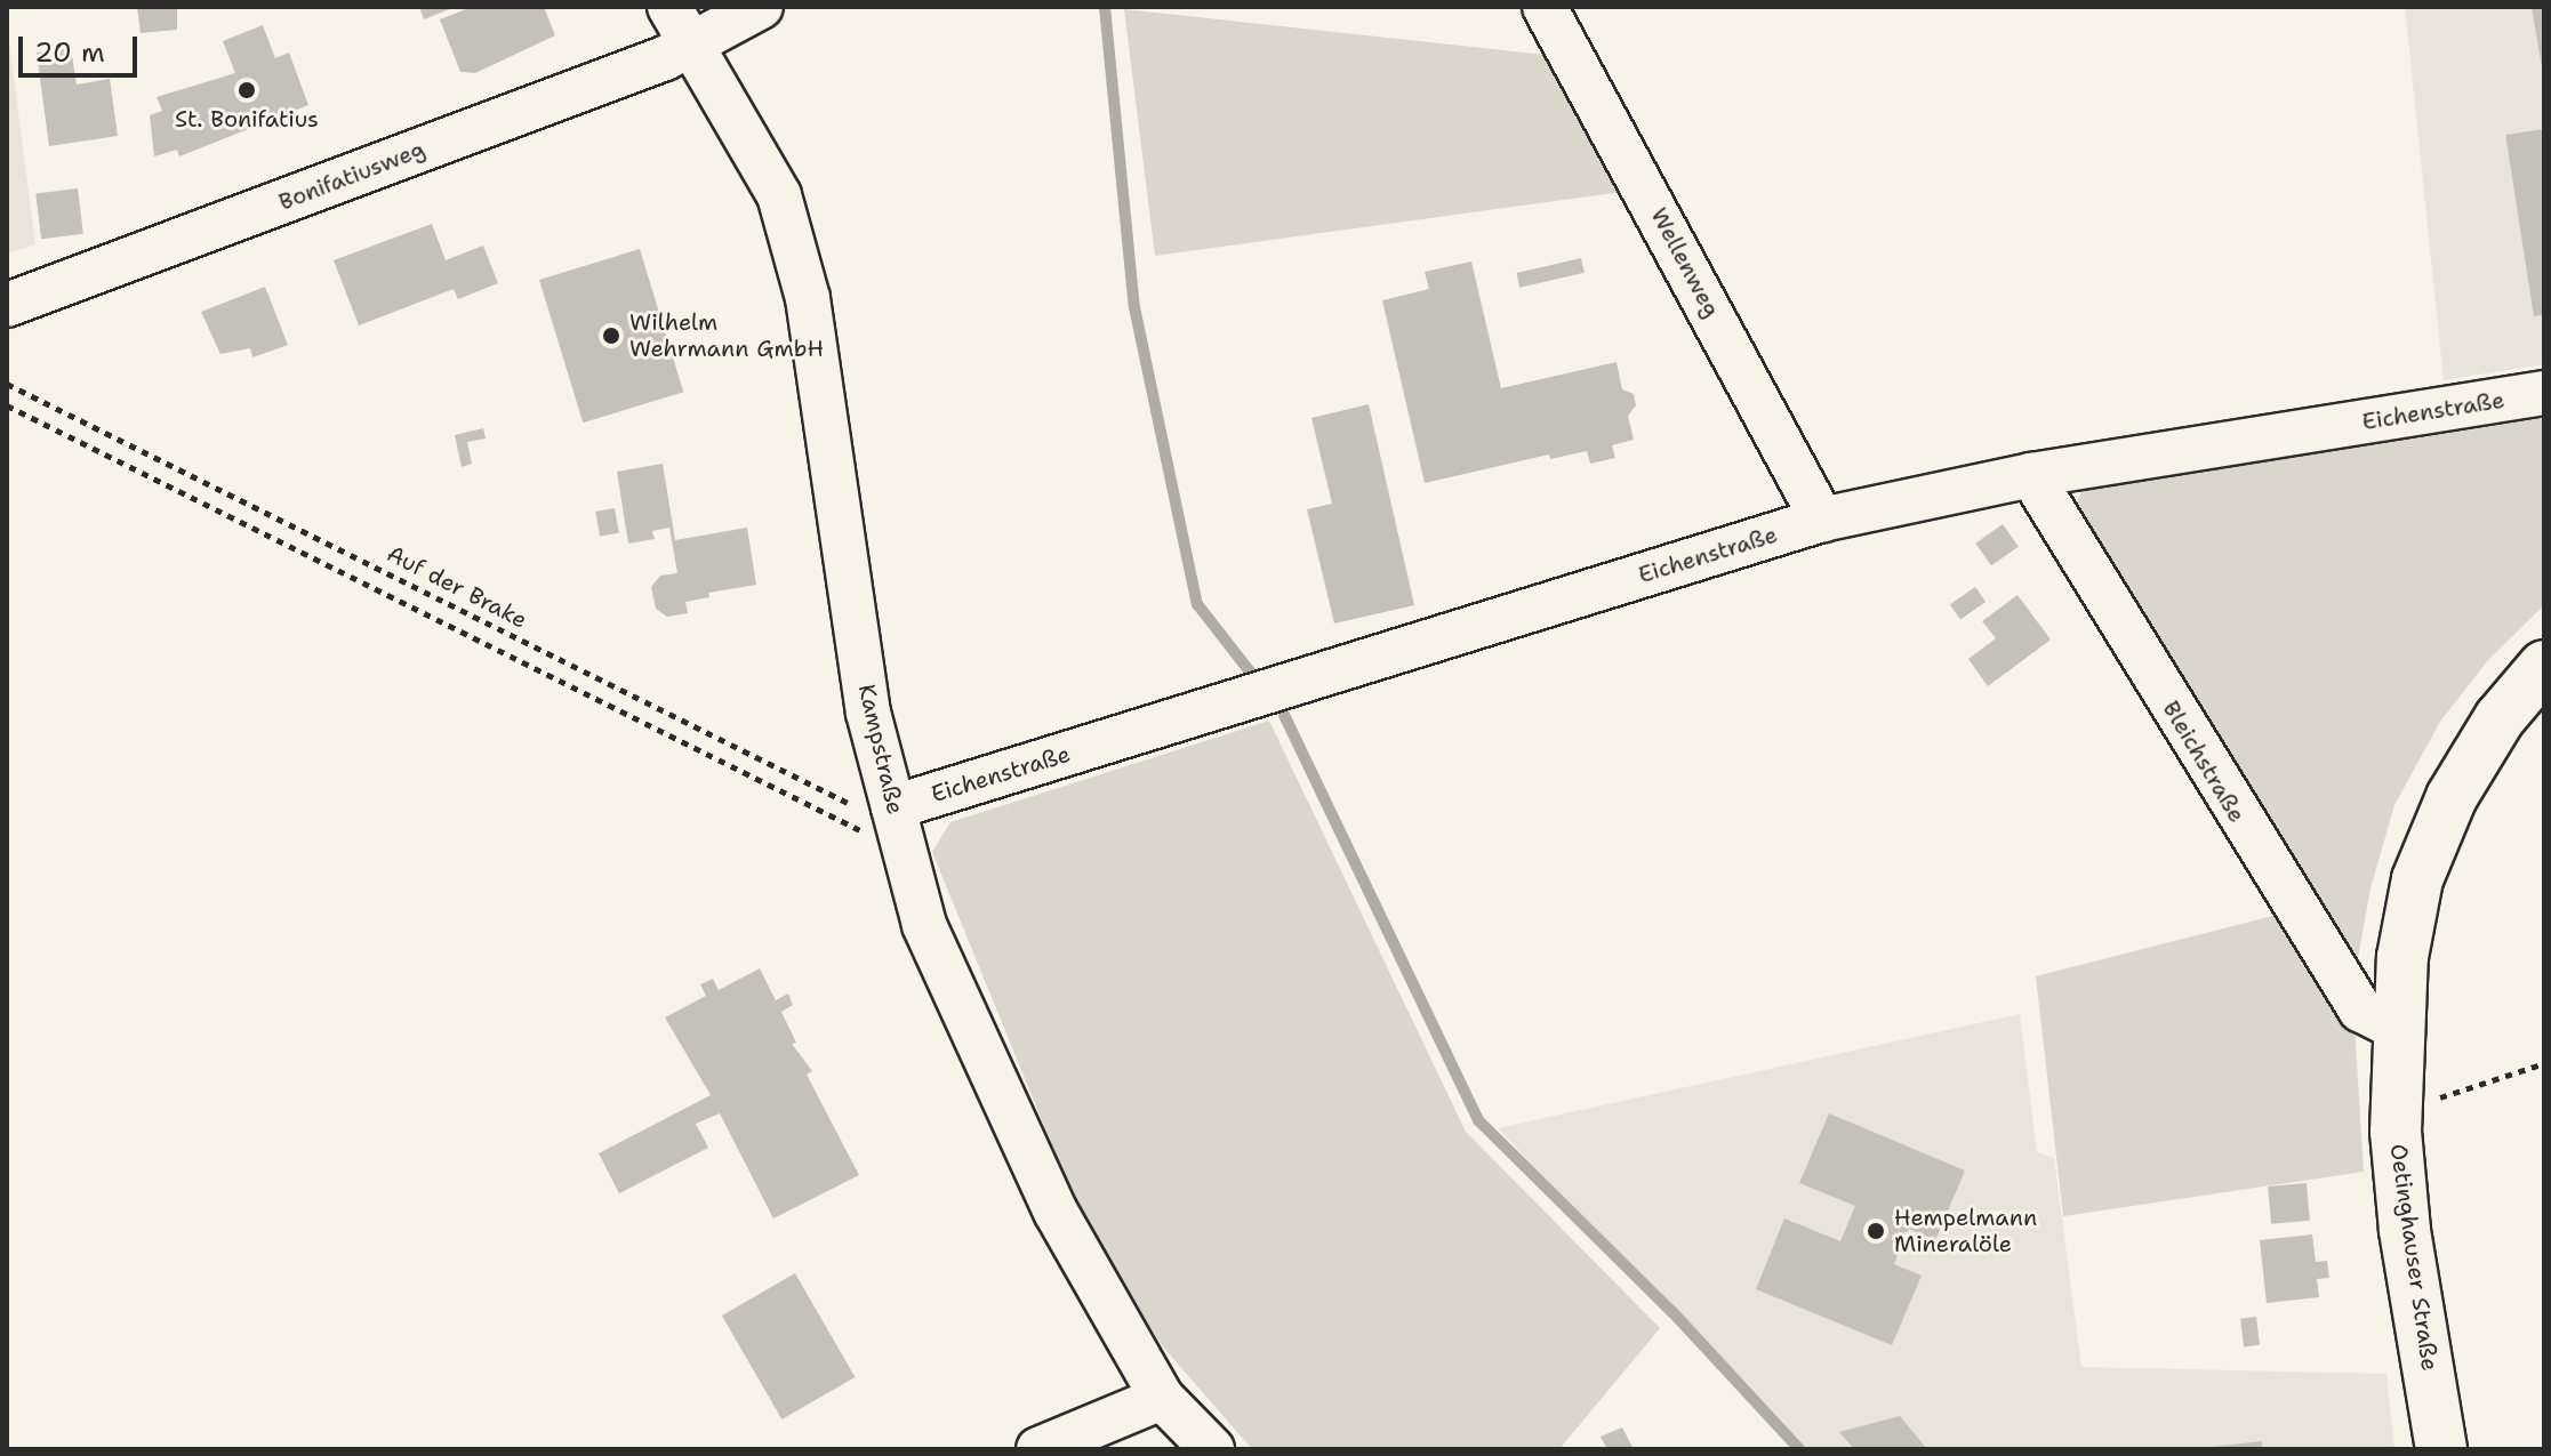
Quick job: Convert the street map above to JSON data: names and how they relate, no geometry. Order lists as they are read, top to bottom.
{
  "streets": {
    "street": [
      "Bonifatiusweg",
      "Wellenweg",
      "Eichenstraße",
      "Kampstraße",
      "Bleichstraße",
      "Oetinghauser Straße"
    ],
    "path": ["Auf der Brake"]
  },
  "crossings": [
    ["Bonifatiusweg", "Kampstraße"],
    ["Wellenweg", "Eichenstraße"],
    ["Eichenstraße", "Auf der Brake"],
    ["Eichenstraße", "Kampstraße"],
    ["Eichenstraße", "Bleichstraße"],
    ["Auf der Brake", "Kampstraße"],
    ["Bleichstraße", "Oetinghauser Straße"]
  ],
  "places": ["St. Bonifatius", "Wilhelm Wehrmann GmbH", "Hempelmann Mineralöle"],
  "scale_bar": "20 m"
}
